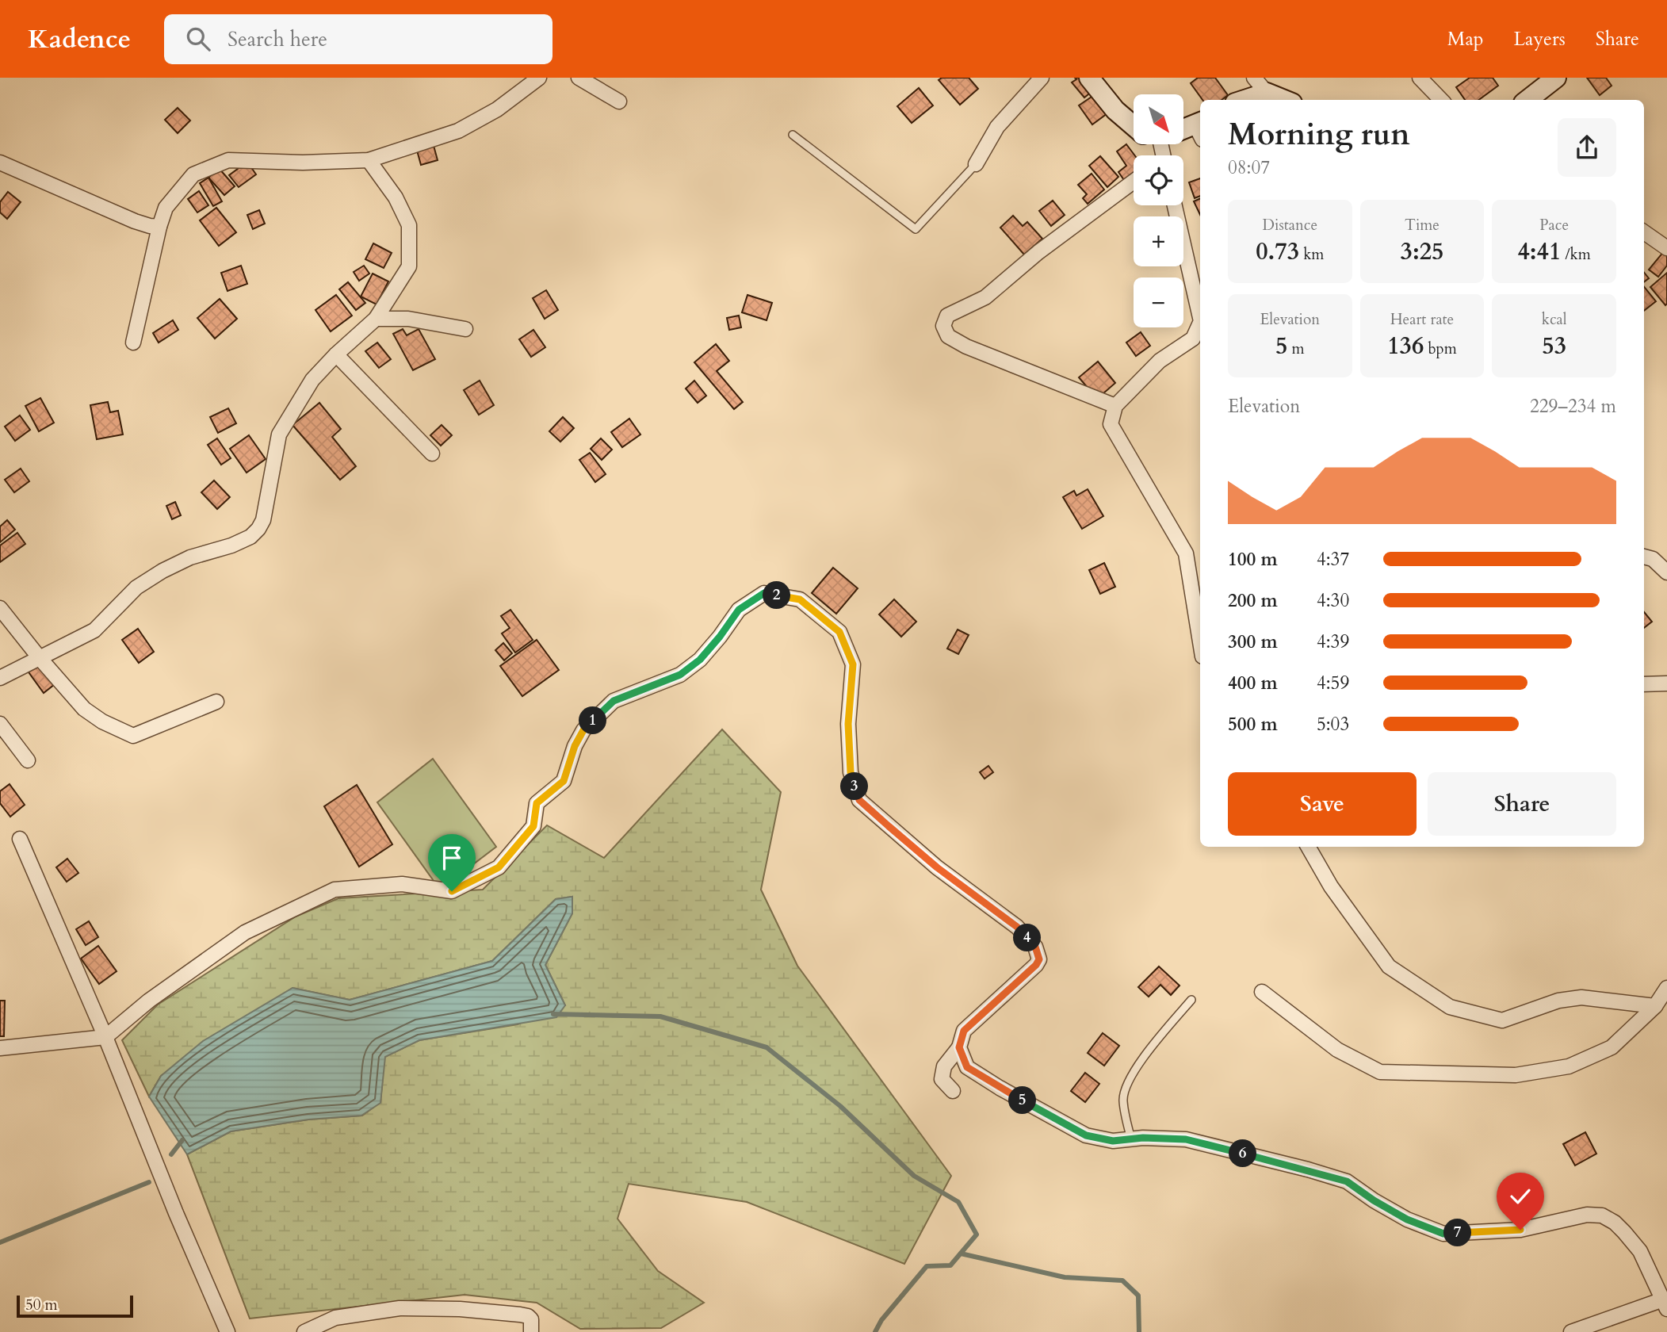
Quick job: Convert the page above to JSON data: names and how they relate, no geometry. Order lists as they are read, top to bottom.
{
  "scale_bar": "50 m",
  "north": "bottom right",
  "page": {
    "header": "Kadence",
    "search": "Search here",
    "nav": ["Map", "Layers", "Share"],
    "map_buttons": ["+", "−"],
    "heading": ["Morning run", "08:07"],
    "stats": [
      ["Distance", "0.73 km"],
      ["Time", "3:25"],
      ["Pace", "4:41 /km"],
      ["Elevation", "5 m"],
      ["Heart rate", "136 bpm"],
      ["kcal", "53"]
    ],
    "chart": ["Elevation", "229–234 m"],
    "list": [
      {
        "name": "100 m",
        "note": "4:37"
      },
      {
        "name": "200 m",
        "note": "4:30"
      },
      {
        "name": "300 m",
        "note": "4:39"
      },
      {
        "name": "400 m",
        "note": "4:59"
      },
      {
        "name": "500 m",
        "note": "5:03"
      }
    ],
    "pins": [
      "2",
      "1",
      "3",
      "4",
      "5",
      "6",
      "7"
    ],
    "buttons": ["Save", "Share"],
    "scale": "50 m"
  }
}
